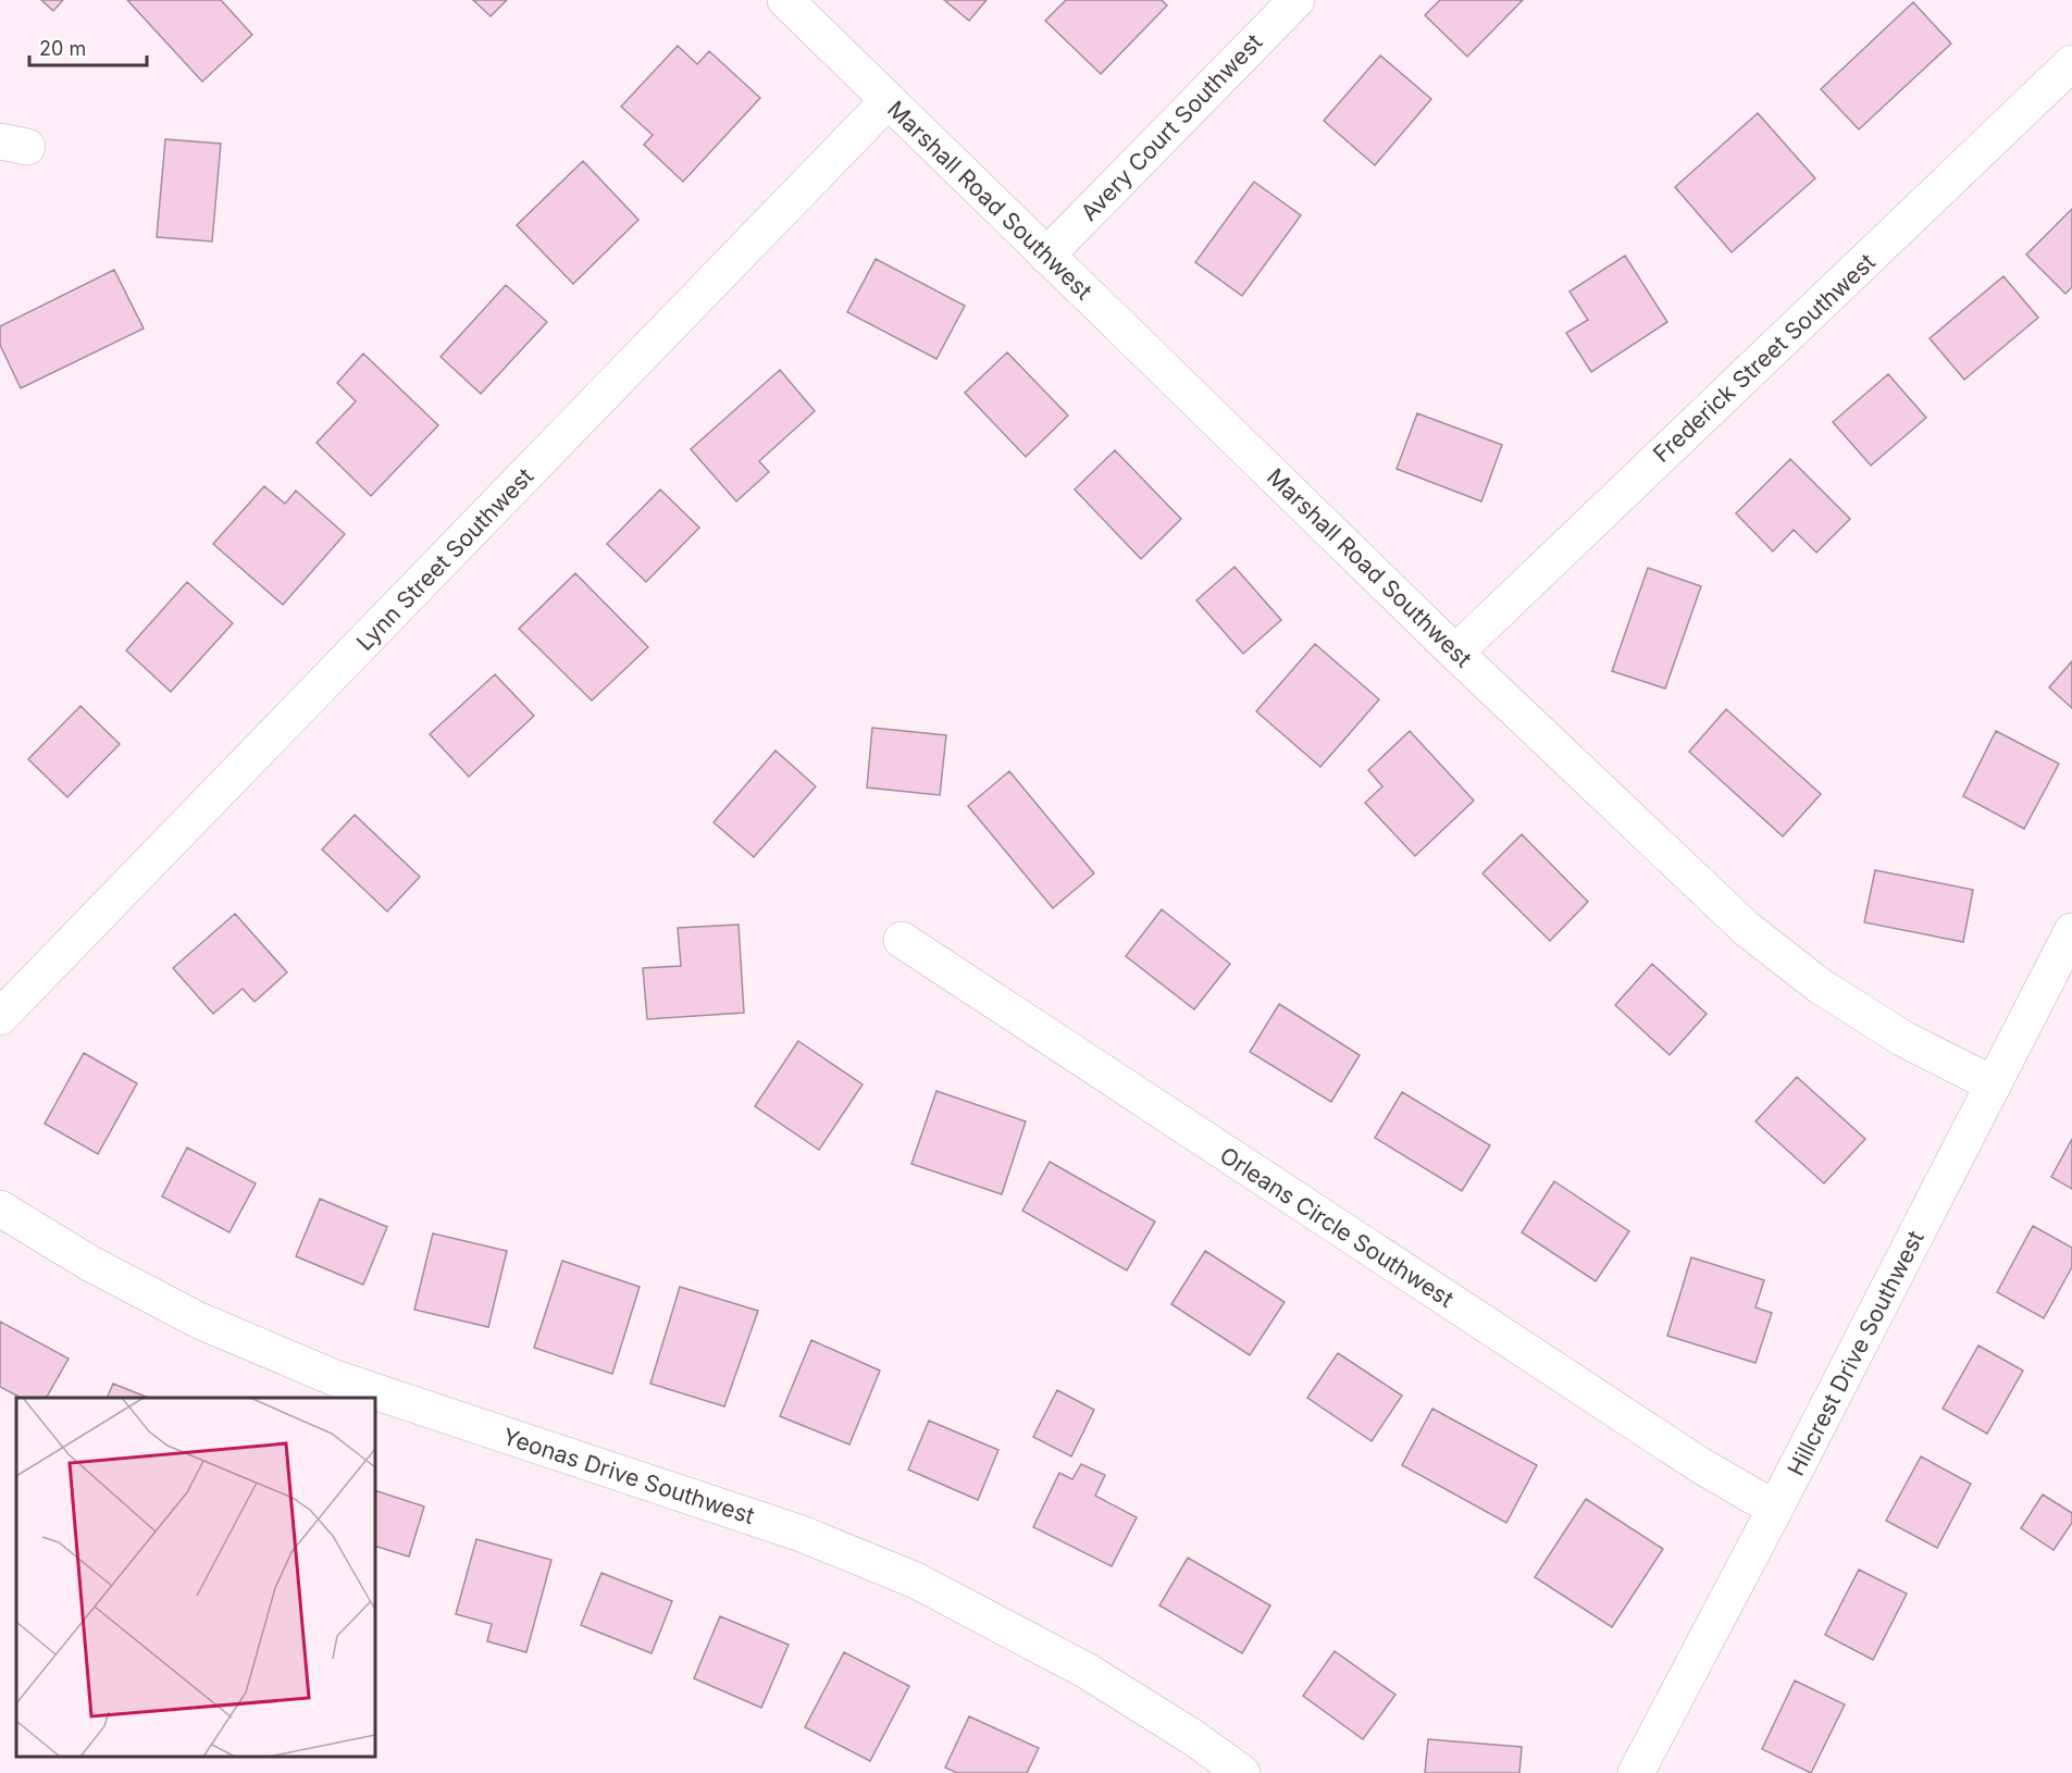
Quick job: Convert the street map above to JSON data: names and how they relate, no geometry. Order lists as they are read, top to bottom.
{
  "streets": {
    "street": [
      "Avery Court Southwest",
      "Marshall Road Southwest",
      "Frederick Street Southwest",
      "Lynn Street Southwest",
      "Orleans Circle Southwest",
      "Hillcrest Drive Southwest",
      "Yeonas Drive Southwest"
    ]
  },
  "crossings": [
    ["Avery Court Southwest", "Marshall Road Southwest"],
    ["Marshall Road Southwest", "Frederick Street Southwest"],
    ["Marshall Road Southwest", "Lynn Street Southwest"],
    ["Marshall Road Southwest", "Hillcrest Drive Southwest"],
    ["Orleans Circle Southwest", "Hillcrest Drive Southwest"]
  ],
  "scale_bar": "20 m"
}
